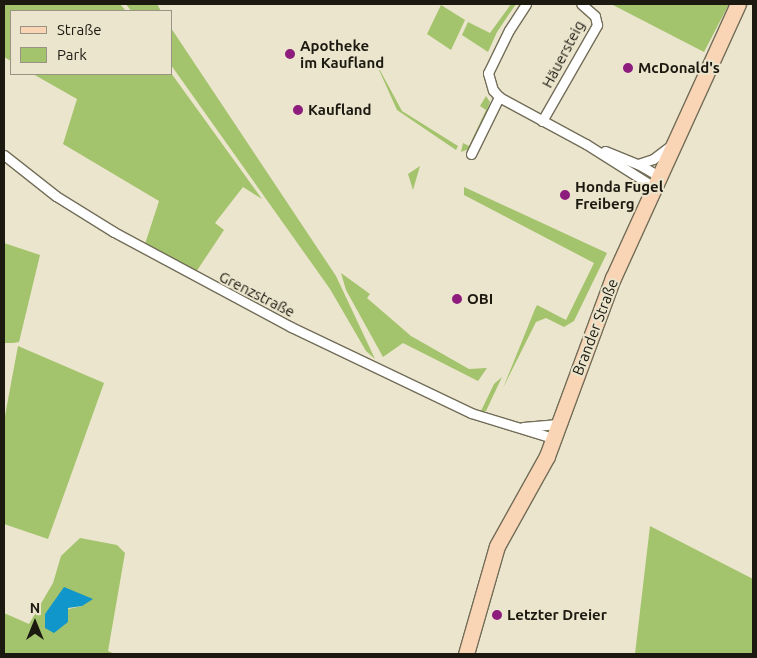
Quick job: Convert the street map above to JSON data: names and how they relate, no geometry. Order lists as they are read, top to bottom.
{
  "streets": {
    "main road": ["Brander Straße"],
    "street": ["Häuersteig", "Grenzstraße"]
  },
  "crossings": [
    ["Grenzstraße", "Brander Straße"]
  ],
  "places": [
    "Apotheke im Kaufland",
    "McDonald's",
    "Kaufland",
    "Honda Fugel Freiberg",
    "OBI",
    "Letzter Dreier"
  ],
  "legend": ["Straße", "Park"],
  "north": "top"
}
